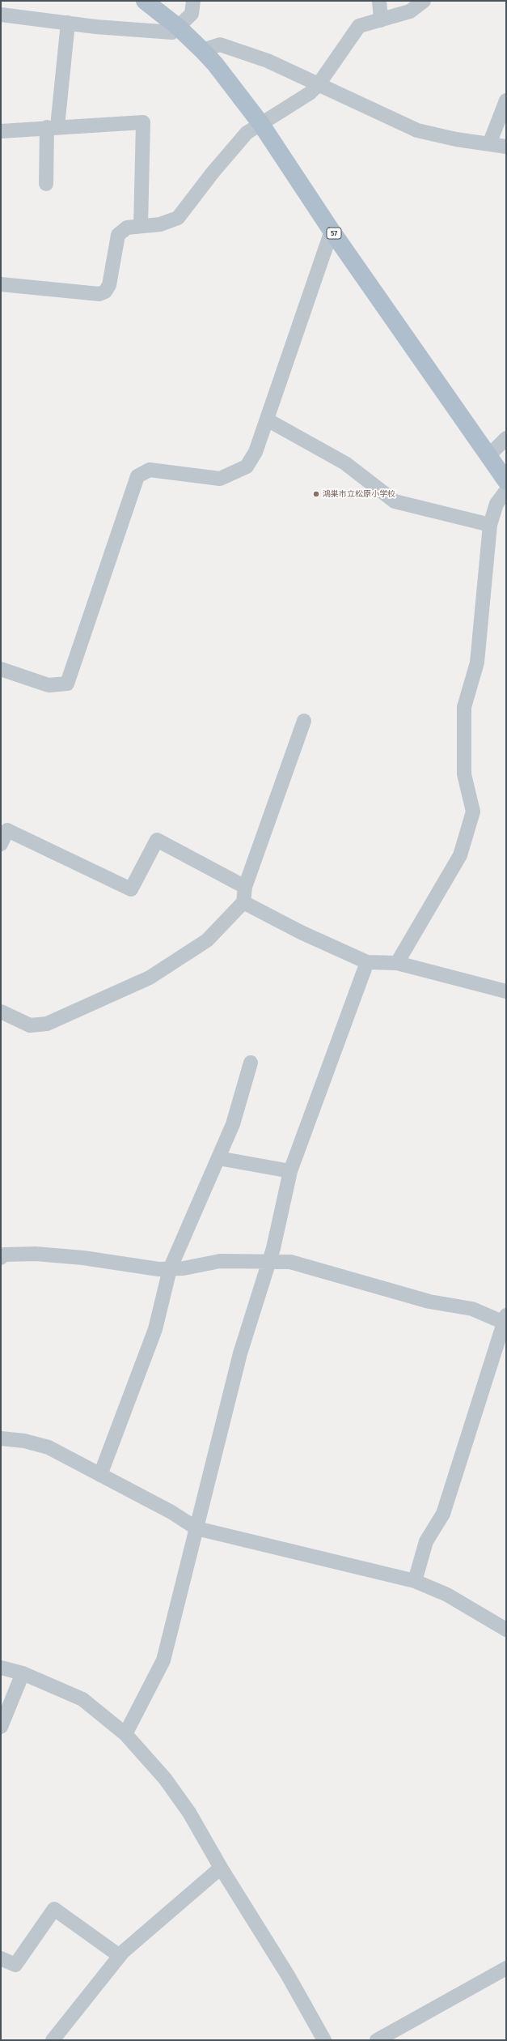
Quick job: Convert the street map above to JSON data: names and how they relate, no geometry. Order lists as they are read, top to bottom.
{
  "streets": {
    "main road": ["57"]
  },
  "places": ["鴻巣市立松原小学校"]
}
